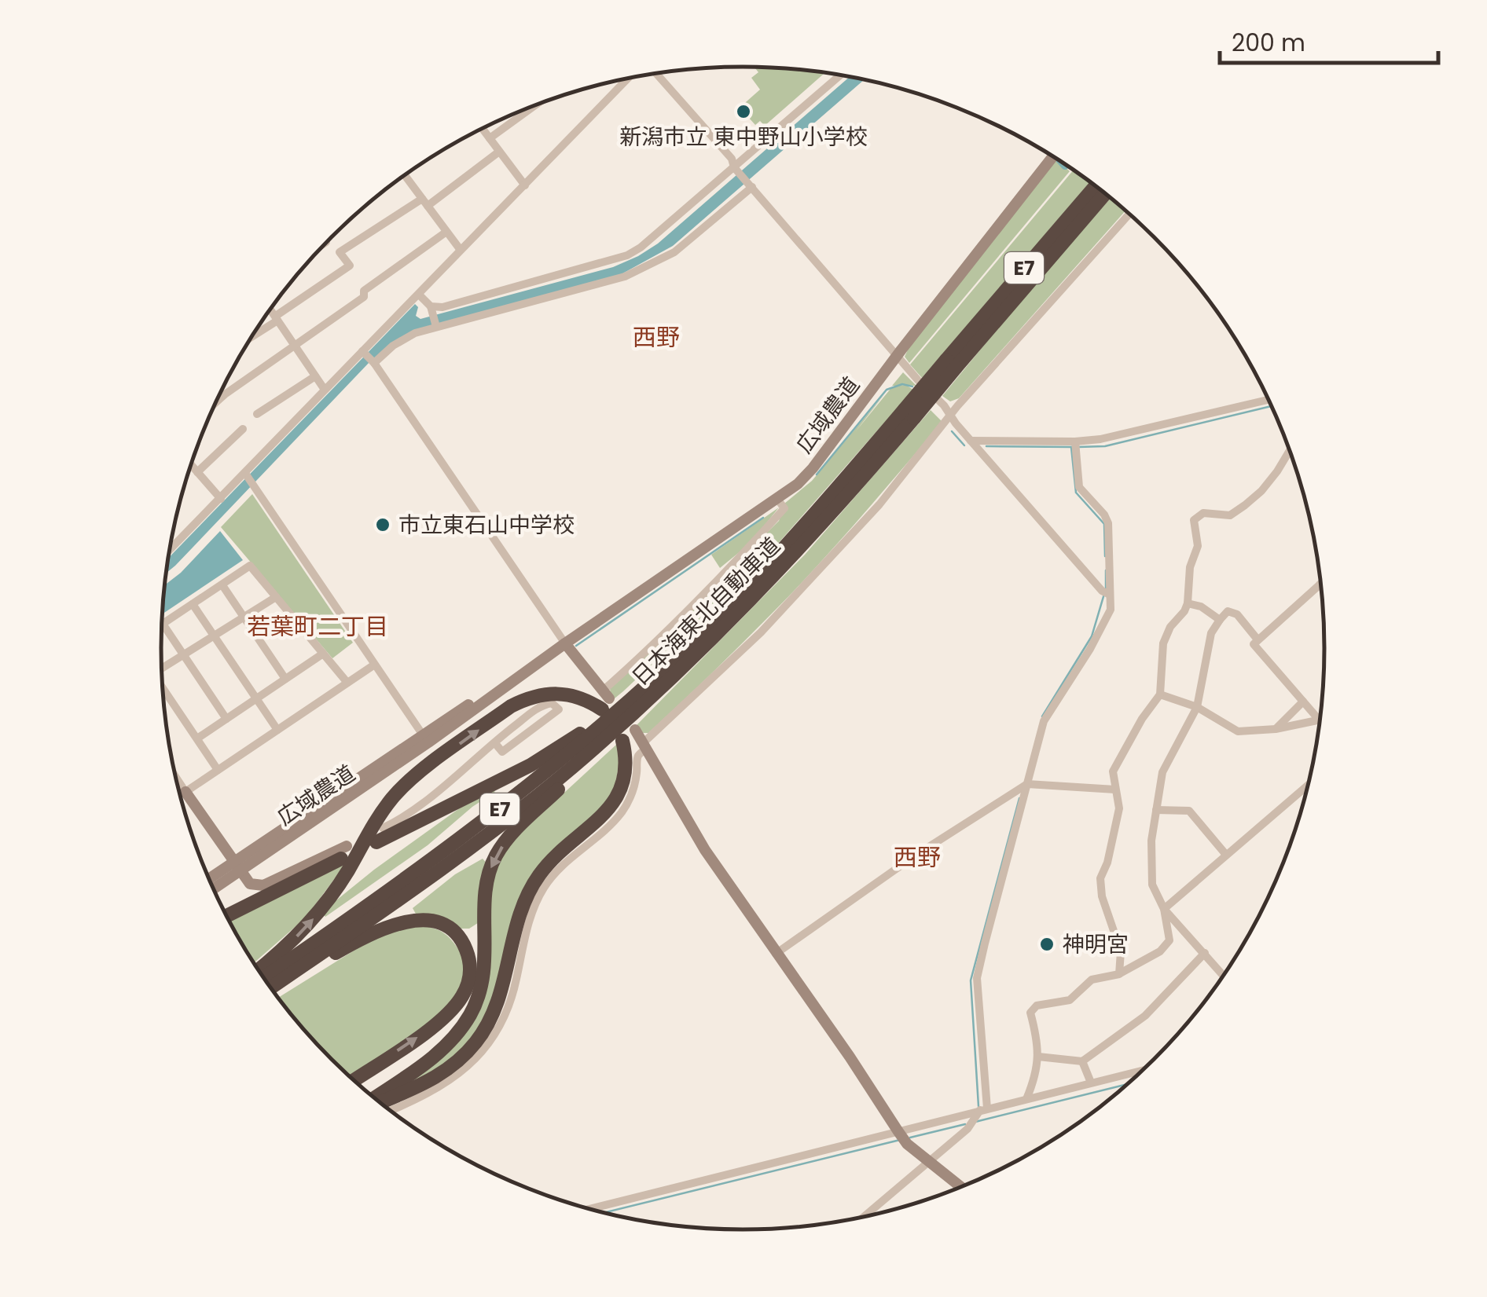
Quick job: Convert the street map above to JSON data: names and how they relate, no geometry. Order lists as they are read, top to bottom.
{
  "streets": {
    "highway": ["E7", "日本海東北自動車道"],
    "street": ["広域農道"]
  },
  "districts": ["西野", "若葉町二丁目", "西野"],
  "places": ["新潟市立 東中野山小学校", "市立東石山中学校", "神明宮"],
  "scale_bar": "200 m"
}
